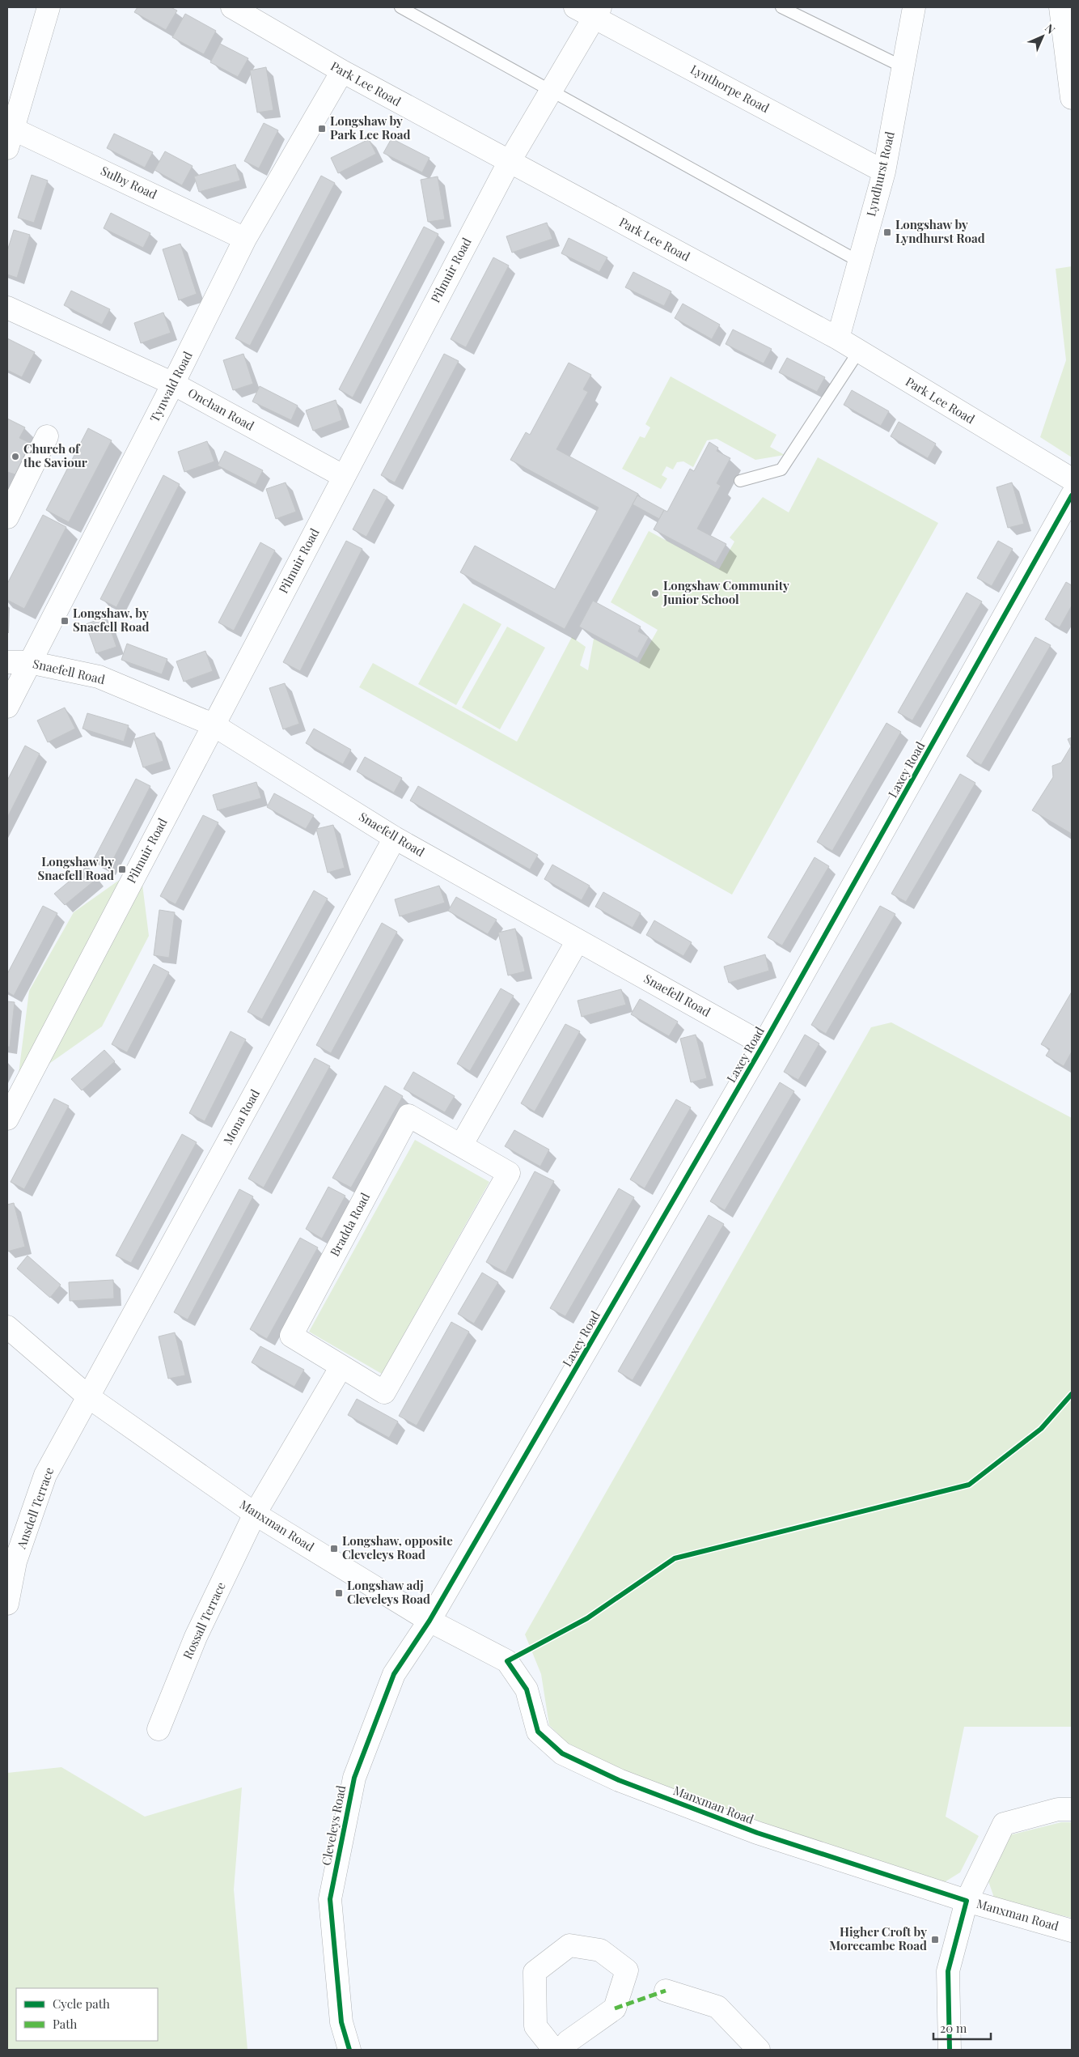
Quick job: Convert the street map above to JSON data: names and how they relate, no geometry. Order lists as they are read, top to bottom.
{
  "streets": {
    "street": [
      "Park Lee Road",
      "Lynthorpe Road",
      "Lyndhurst Road",
      "Sulby Road",
      "Pilmuir Road",
      "Tynwald Road",
      "Onchan Road",
      "Snaefell Road",
      "Laxey Road",
      "Mona Road",
      "Bradda Road",
      "Ansdell Terrace",
      "Manxman Road",
      "Rossall Terrace",
      "Cleveleys Road"
    ]
  },
  "crossings": [
    ["Park Lee Road", "Lyndhurst Road"],
    ["Park Lee Road", "Pilmuir Road"],
    ["Park Lee Road", "Tynwald Road"],
    ["Lynthorpe Road", "Lyndhurst Road"],
    ["Lynthorpe Road", "Pilmuir Road"],
    ["Sulby Road", "Tynwald Road"],
    ["Pilmuir Road", "Onchan Road"],
    ["Pilmuir Road", "Snaefell Road"],
    ["Tynwald Road", "Onchan Road"],
    ["Tynwald Road", "Snaefell Road"],
    ["Snaefell Road", "Laxey Road"],
    ["Snaefell Road", "Mona Road"],
    ["Laxey Road", "Manxman Road"],
    ["Laxey Road", "Cleveleys Road"],
    ["Mona Road", "Ansdell Terrace"],
    ["Mona Road", "Manxman Road"],
    ["Ansdell Terrace", "Manxman Road"],
    ["Manxman Road", "Rossall Terrace"],
    ["Manxman Road", "Cleveleys Road"]
  ],
  "places": {
    "transit": [
      "Longshaw by Park Lee Road",
      "Longshaw by Lyndhurst Road",
      "Longshaw, by Snaefell Road",
      "Longshaw by Snaefell Road",
      "Longshaw, opposite Cleveleys Road",
      "Longshaw adj Cleveleys Road",
      "Higher Croft by Morecambe Road"
    ],
    "other": ["Church of the Saviour", "Longshaw Community Junior School"]
  },
  "legend": ["Cycle path", "Path"],
  "scale_bar": "20 m",
  "north": "top right"
}
